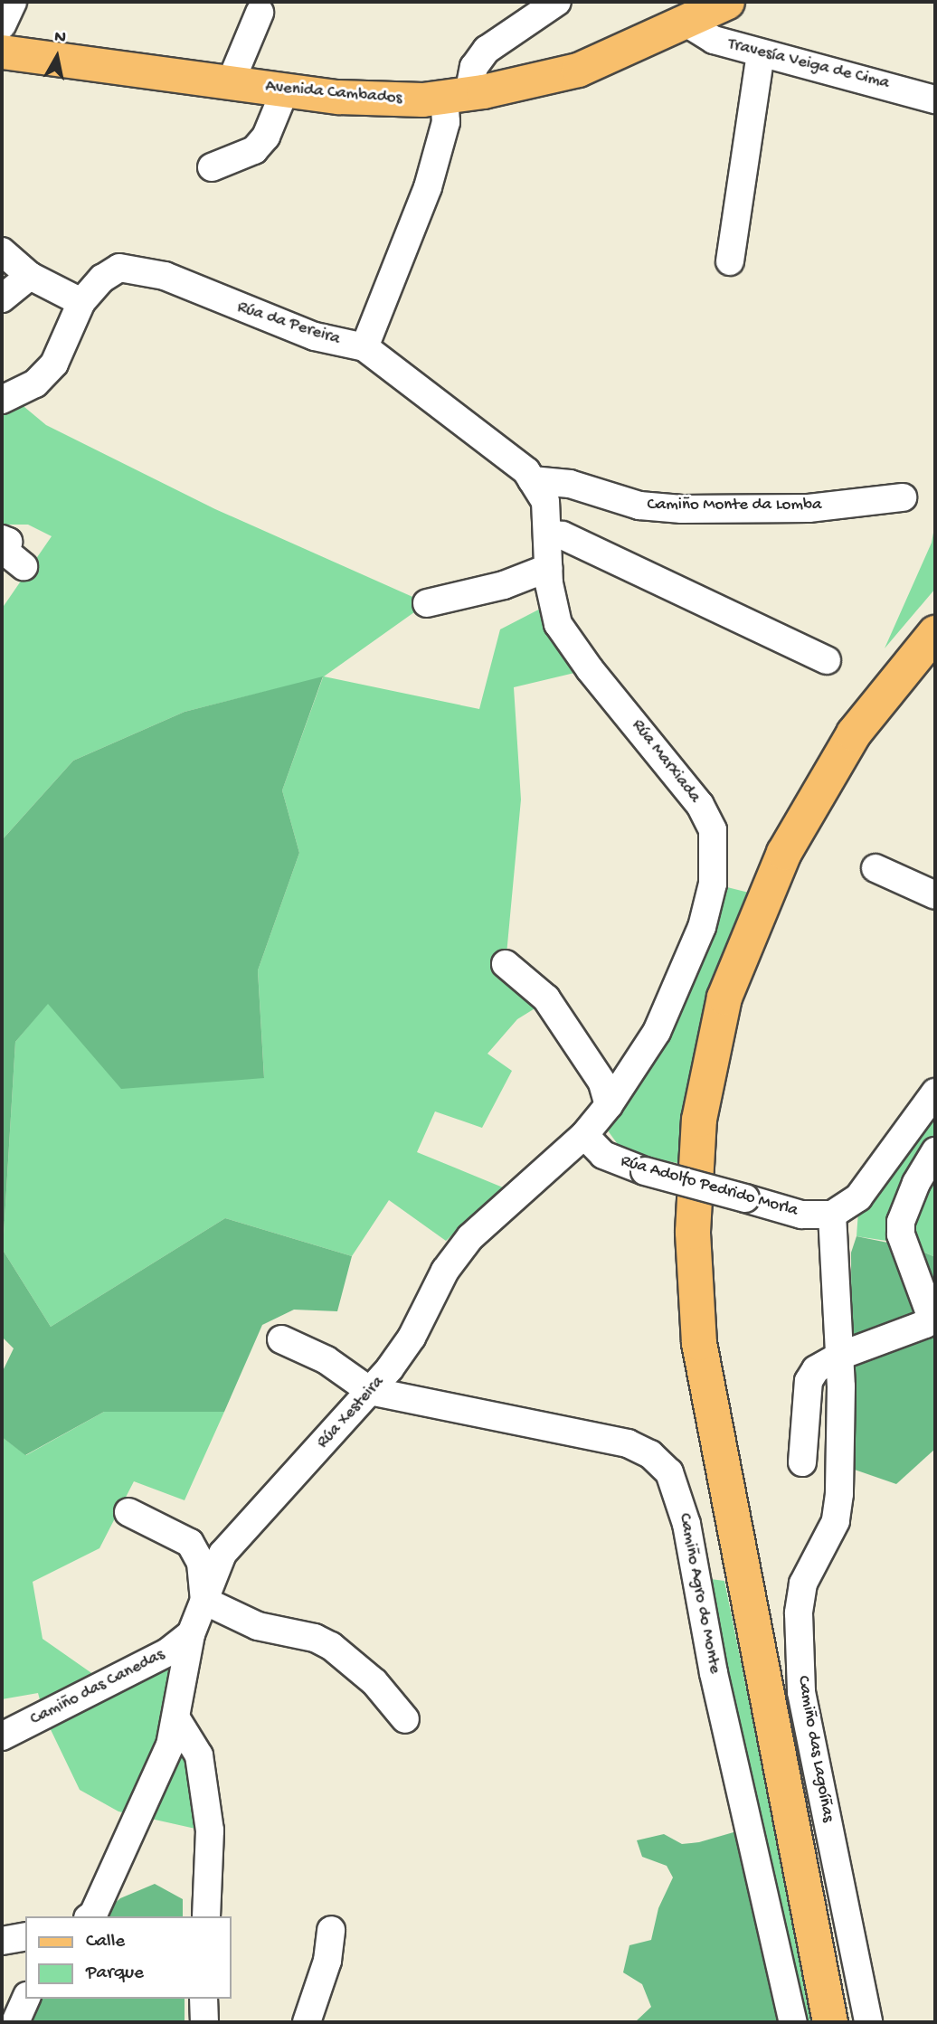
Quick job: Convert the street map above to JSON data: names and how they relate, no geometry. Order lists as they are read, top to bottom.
{
  "streets": {
    "main road": ["Avenida Cambados"],
    "street": [
      "Travesía Veiga de Cima",
      "Rúa da Pereira",
      "Camiño Monte da Lomba",
      "Rúa Marxiada",
      "Rúa Adolfo Pedrido Morla",
      "Rúa Xesteira",
      "Camiño Agro do Monte",
      "Camiño das Canedas",
      "Camiño das Lagoíñas"
    ]
  },
  "crossings": [
    ["Travesía Veiga de Cima", "Avenida Cambados"],
    ["Avenida Cambados", "Rúa da Pereira"],
    ["Rúa da Pereira", "Rúa Marxiada"],
    ["Camiño Monte da Lomba", "Rúa Marxiada"],
    ["Rúa Marxiada", "Rúa Xesteira"],
    ["Rúa Adolfo Pedrido Morla", "Rúa Xesteira"],
    ["Rúa Adolfo Pedrido Morla", "Camiño das Lagoíñas"],
    ["Rúa Xesteira", "Camiño Agro do Monte"],
    ["Rúa Xesteira", "Camiño das Canedas"]
  ],
  "legend": ["Calle", "Parque"],
  "north": "top"
}
